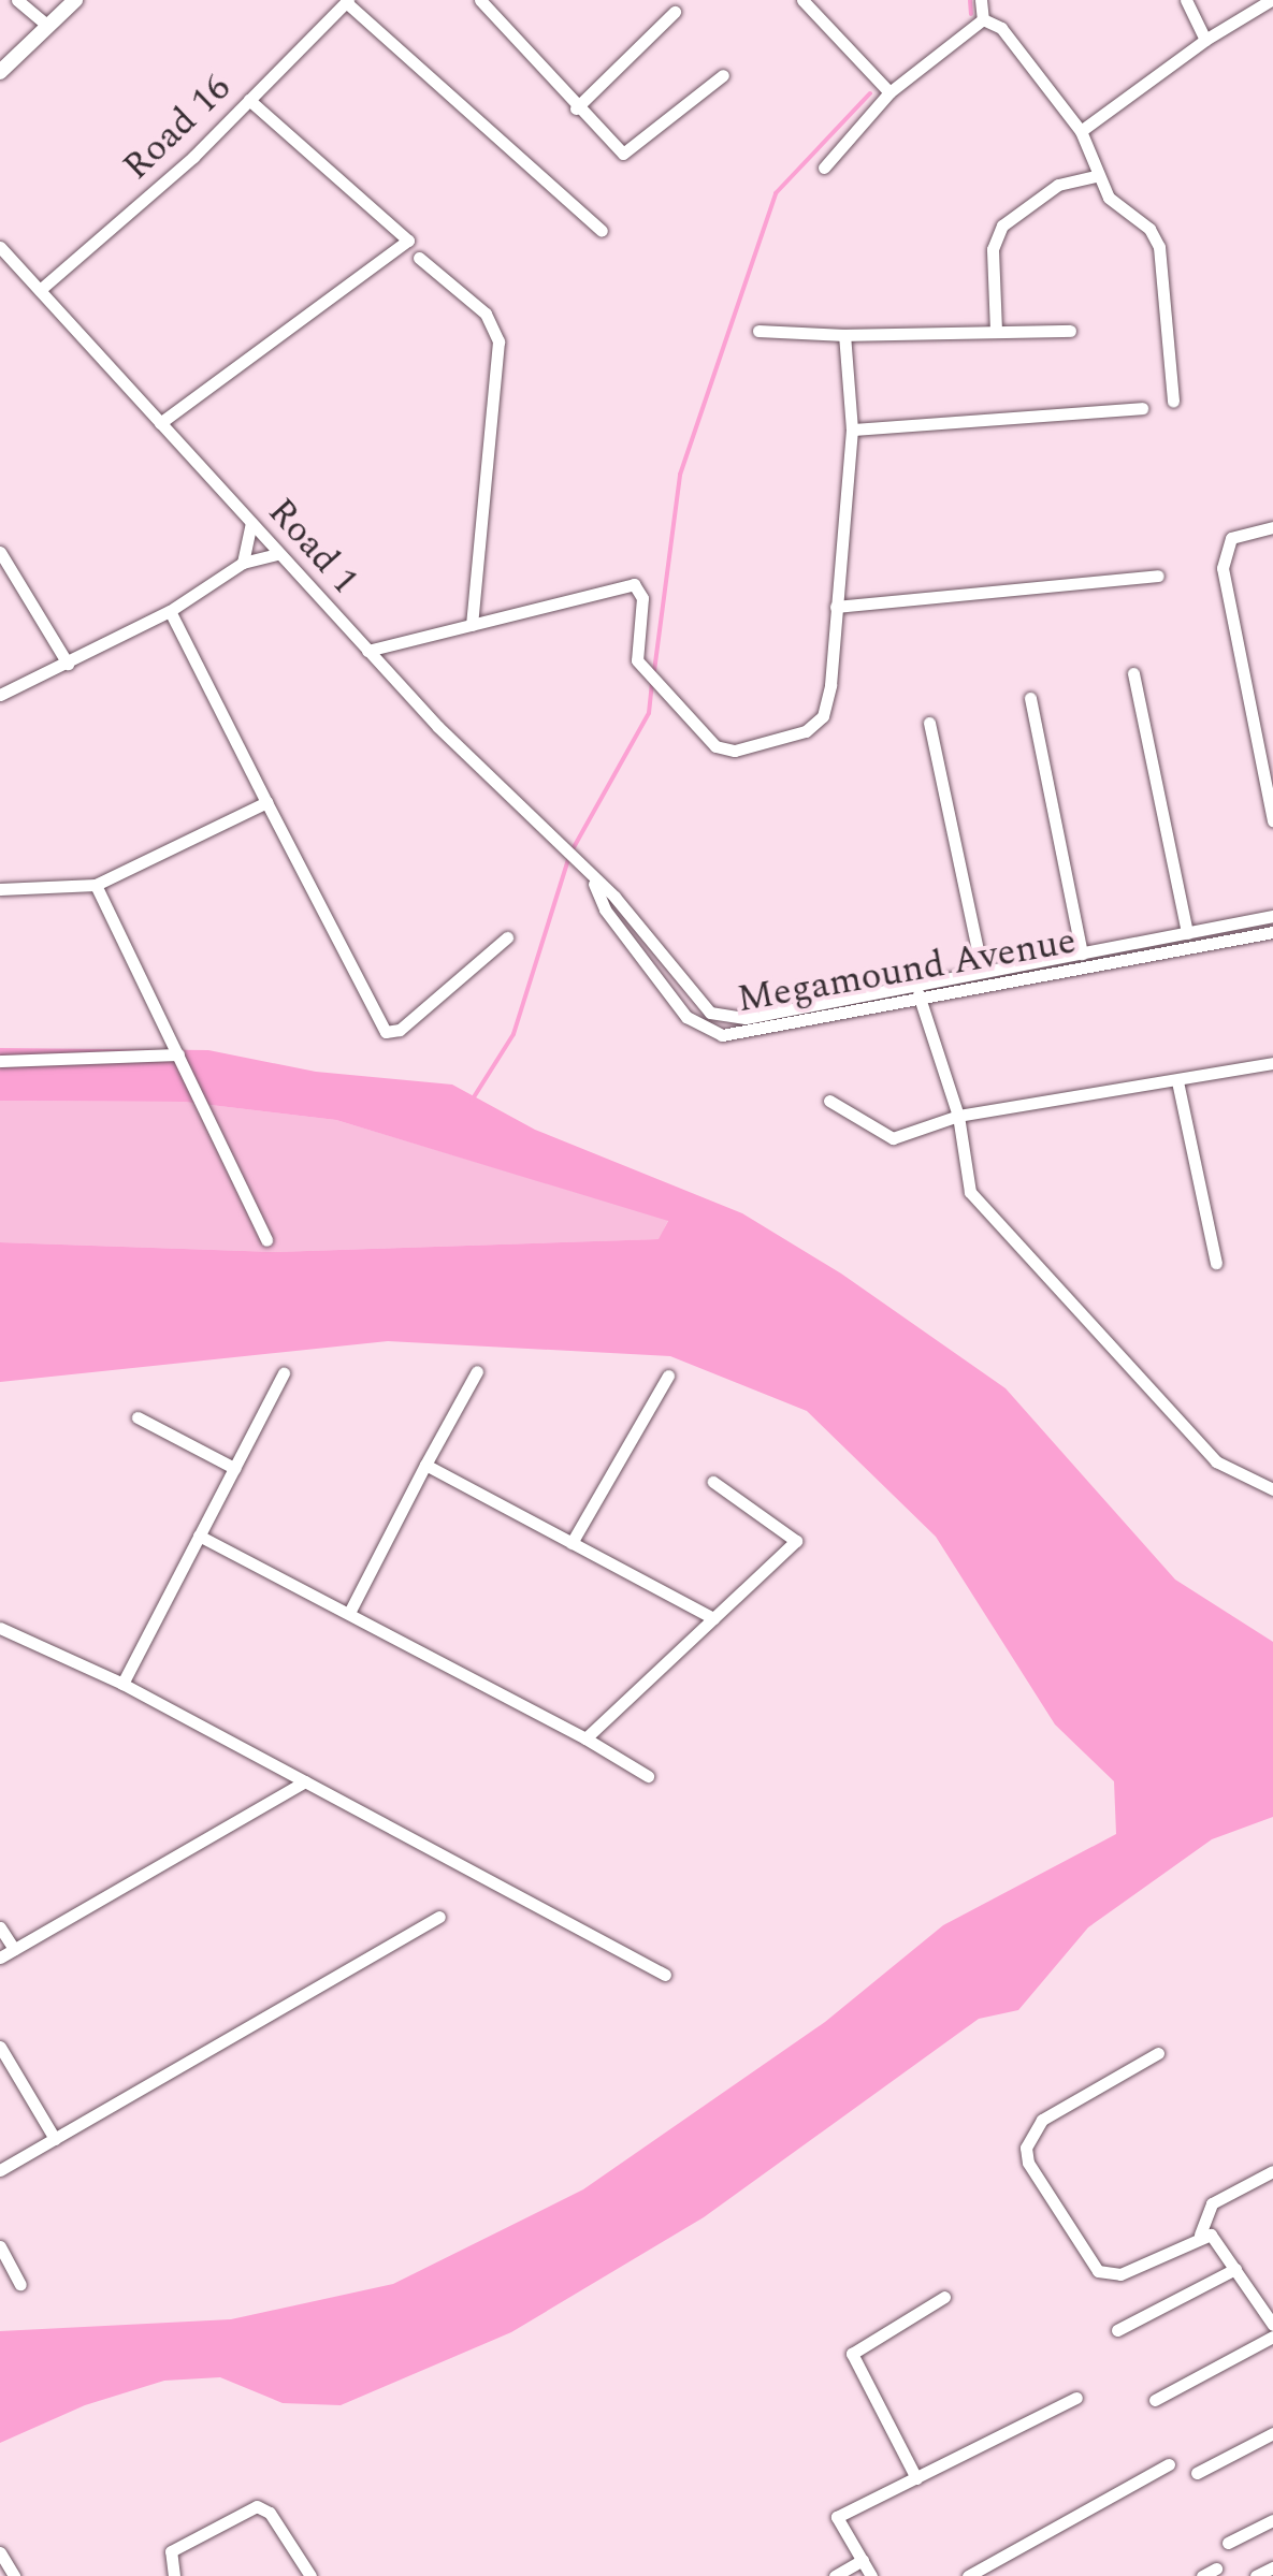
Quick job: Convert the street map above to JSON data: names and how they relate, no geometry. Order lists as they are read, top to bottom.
{
  "streets": {
    "street": ["Road 16", "Road 1", "Megamound Avenue"]
  },
  "crossings": [
    ["Road 16", "Road 1"],
    ["Road 1", "Megamound Avenue"]
  ]
}
